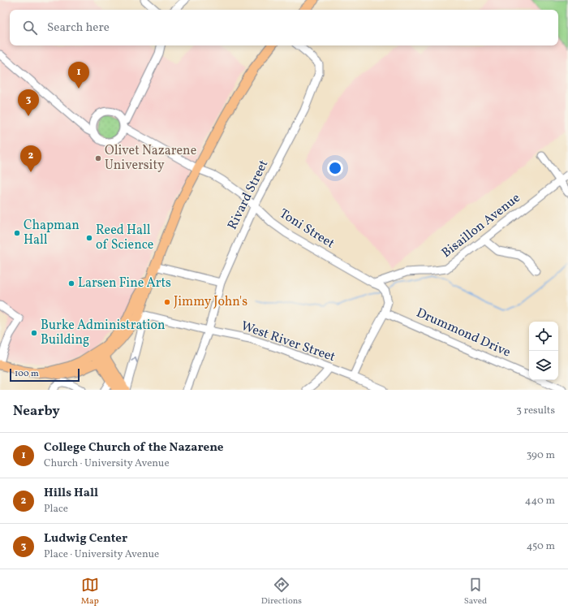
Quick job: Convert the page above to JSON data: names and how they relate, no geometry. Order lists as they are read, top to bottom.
{
  "streets": {
    "street": [
      "Rivard Street",
      "Bisaillon Avenue",
      "Toni Street",
      "Drummond Drive",
      "West River Street"
    ]
  },
  "crossings": [
    ["Rivard Street", "Toni Street"],
    ["Rivard Street", "West River Street"],
    ["Bisaillon Avenue", "Toni Street"]
  ],
  "places": [
    "Olivet Nazarene University",
    "Chapman Hall",
    "Reed Hall of Science",
    "Larsen Fine Arts",
    "Jimmy John's",
    "Burke Administration Building"
  ],
  "scale_bar": "100 m",
  "page": {
    "search": "Search here",
    "pins": ["1", "3", "2"],
    "scale": "100 m",
    "heading": ["Nearby", "3 results"],
    "list": [
      {
        "mark": "1",
        "name": "College Church of the Nazarene",
        "note": "Church · University Avenue",
        "value": "390 m"
      },
      {
        "mark": "2",
        "name": "Hills Hall",
        "note": "Place",
        "value": "440 m"
      },
      {
        "mark": "3",
        "name": "Ludwig Center",
        "note": "Place · University Avenue",
        "value": "450 m"
      }
    ],
    "nav": ["Map", "Directions", "Saved"]
  }
}
